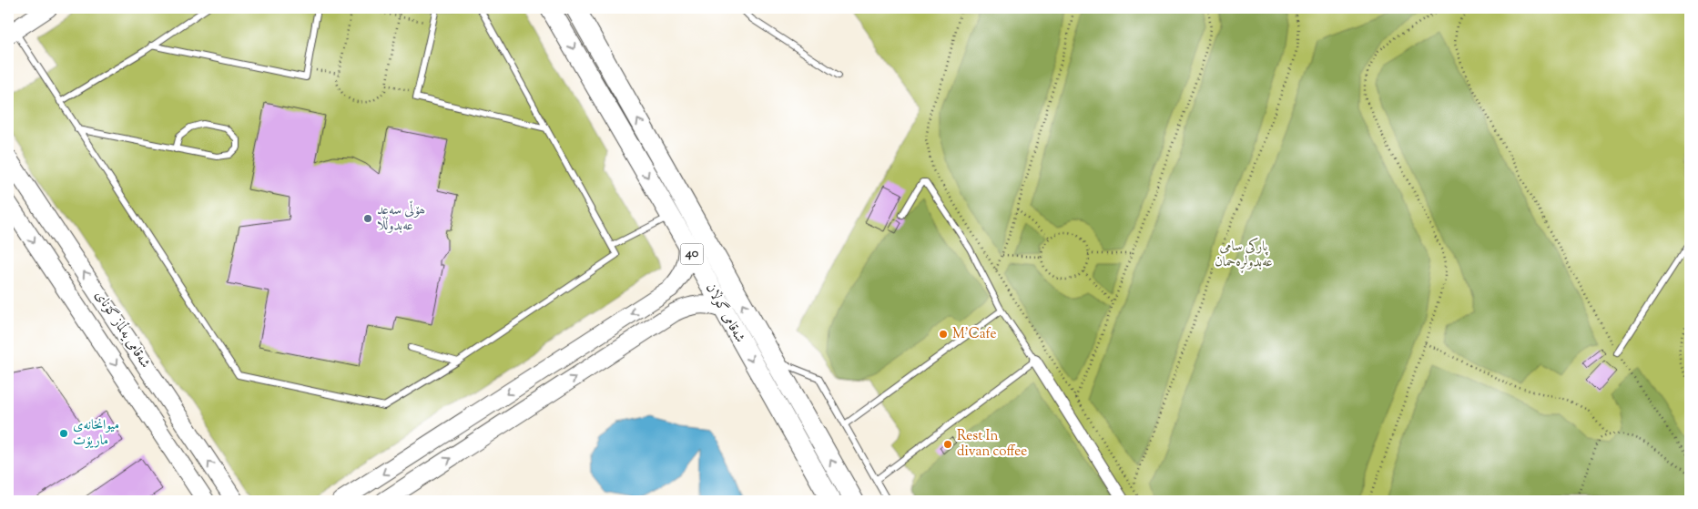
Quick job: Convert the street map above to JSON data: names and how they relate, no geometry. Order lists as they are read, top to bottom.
{
  "streets": {
    "main road": ["40", "شەقامی گوڵان"],
    "street": ["شەقامی یەڵماز گۆنای"]
  },
  "parks": ["پارکی سامی عەبدولڕەحمان"],
  "places": [
    "ھۆڵی سەعد عەبدوڵڵا",
    "M'Cafe",
    "میوانخانەی ماریۆت",
    "Rest In divan coffee"
  ]
}
